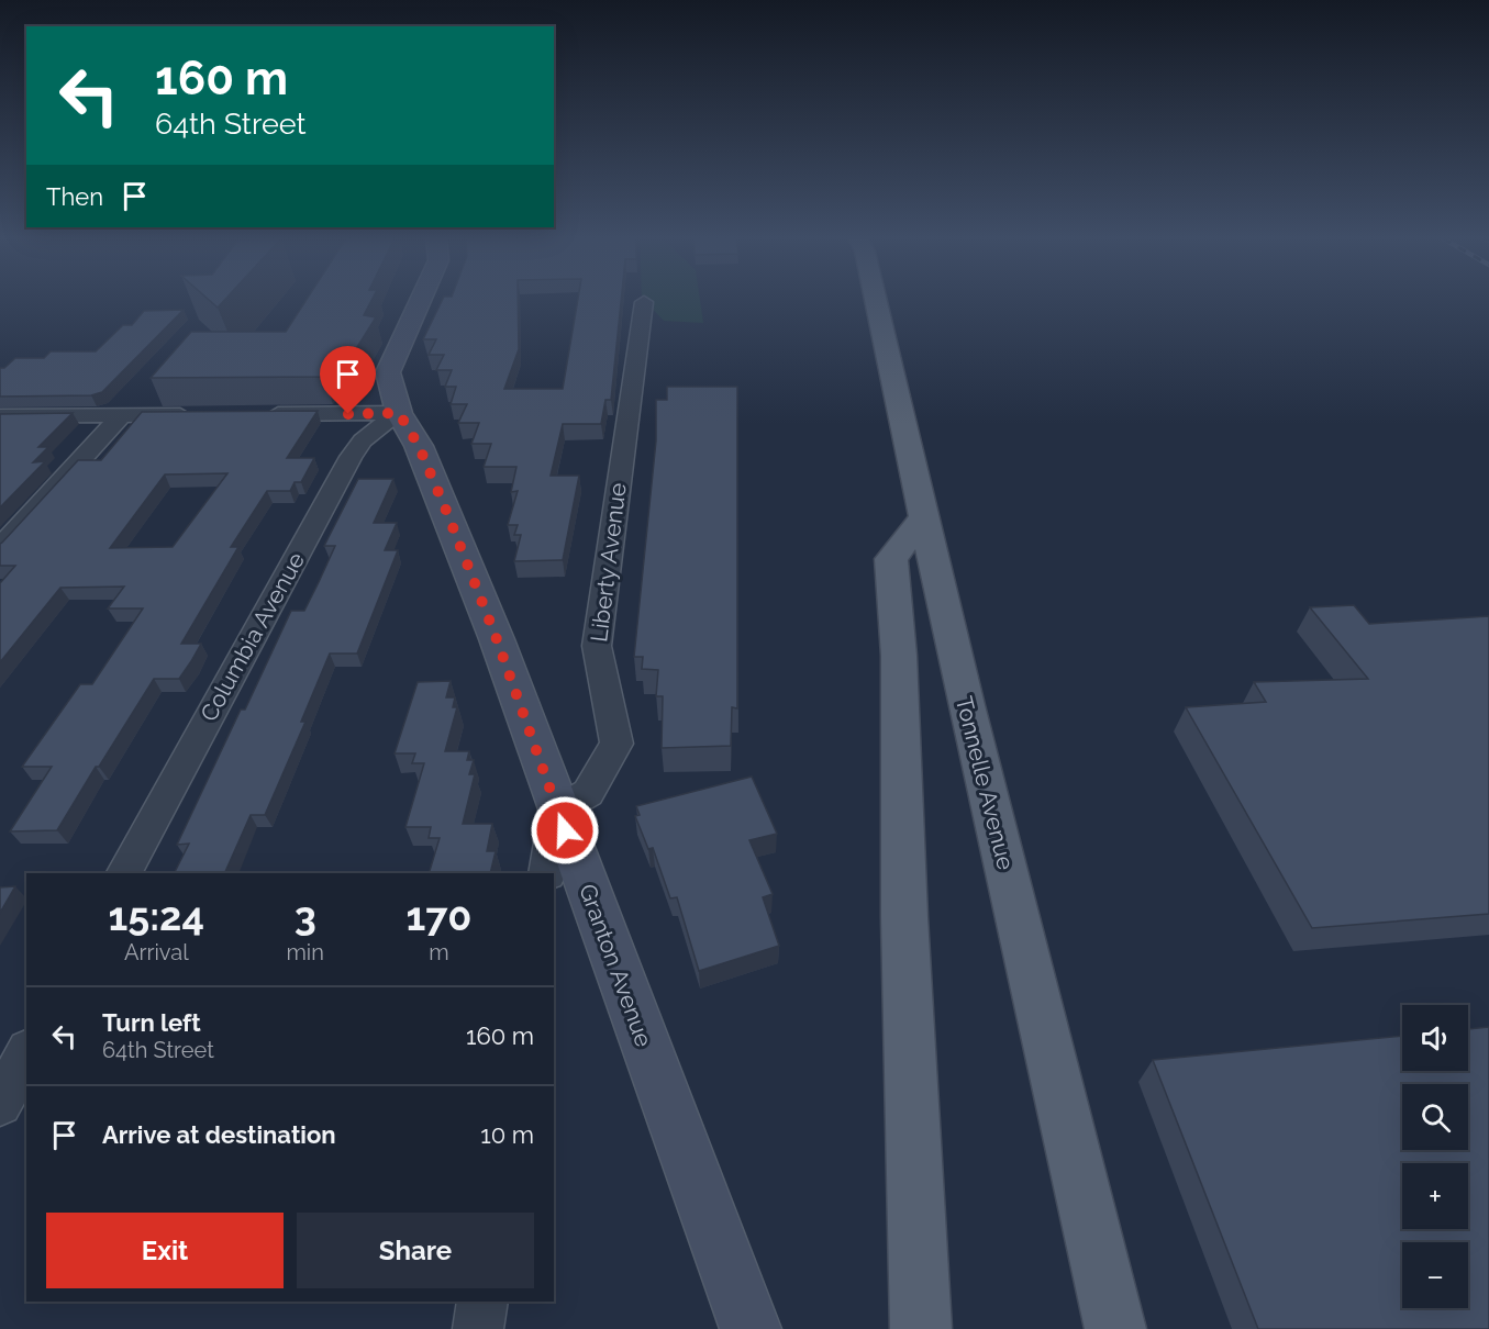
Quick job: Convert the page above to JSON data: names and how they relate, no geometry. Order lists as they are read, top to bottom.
{
  "streets": {
    "main road": ["Tonnelle Avenue"],
    "street": ["Liberty Avenue", "Columbia Avenue", "Granton Avenue"]
  },
  "crossings": [
    ["Liberty Avenue", "Granton Avenue"],
    ["Columbia Avenue", "Granton Avenue"]
  ],
  "page": {
    "turn": ["160 m", "64th Street"],
    "then": "Then",
    "eta": [
      "15:24",
      "Arrival",
      "3",
      "min",
      "170",
      "m"
    ],
    "list": [
      {
        "name": "Turn left",
        "note": "64th Street",
        "value": "160 m"
      },
      {
        "name": "Arrive at destination",
        "value": "10 m"
      }
    ],
    "map_buttons": ["+", "−"],
    "buttons": ["Exit", "Share"]
  }
}
